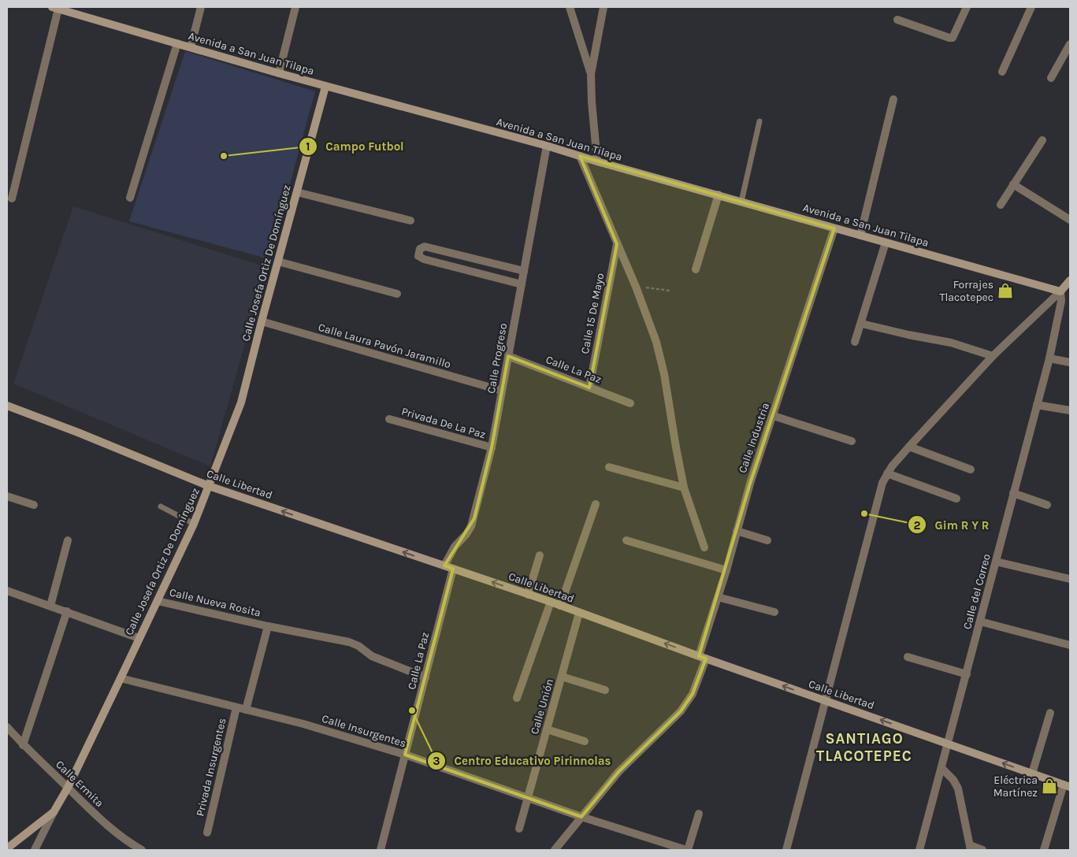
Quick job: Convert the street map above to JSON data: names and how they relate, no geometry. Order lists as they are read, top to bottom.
{
  "streets": {
    "main road": ["Avenida a San Juan Tilapa", "Calle Josefa Ortiz De Domínguez", "Calle Libertad"],
    "street": [
      "Calle 15 De Mayo",
      "Calle Laura Pavón Jaramillo",
      "Calle Progreso",
      "Calle La Paz",
      "Privada De La Paz",
      "Calle Industria",
      "Calle del Correo",
      "Calle Nueva Rosita",
      "Calle Unión",
      "Calle Insurgentes",
      "Privada Insurgentes",
      "Calle Ermita"
    ]
  },
  "crossings": [
    ["Avenida a San Juan Tilapa", "Calle Josefa Ortiz De Domínguez"],
    ["Avenida a San Juan Tilapa", "Calle Progreso"],
    ["Avenida a San Juan Tilapa", "Calle Industria"],
    ["Avenida a San Juan Tilapa", "Calle del Correo"],
    ["Calle Josefa Ortiz De Domínguez", "Calle Laura Pavón Jaramillo"],
    ["Calle Josefa Ortiz De Domínguez", "Calle Libertad"],
    ["Calle Josefa Ortiz De Domínguez", "Calle Nueva Rosita"],
    ["Calle Josefa Ortiz De Domínguez", "Calle Insurgentes"],
    ["Calle Josefa Ortiz De Domínguez", "Calle Ermita"],
    ["Calle 15 De Mayo", "Calle La Paz"],
    ["Calle Laura Pavón Jaramillo", "Calle Progreso"],
    ["Calle Progreso", "Calle La Paz"],
    ["Calle Progreso", "Privada De La Paz"],
    ["Calle Progreso", "Calle Libertad"],
    ["Calle La Paz", "Calle Libertad"],
    ["Calle La Paz", "Calle Nueva Rosita"],
    ["Calle La Paz", "Calle Insurgentes"],
    ["Calle Industria", "Calle Libertad"],
    ["Calle Industria", "Calle Insurgentes"],
    ["Calle Libertad", "Calle del Correo"],
    ["Calle Libertad", "Calle Unión"],
    ["Calle Nueva Rosita", "Calle Insurgentes"],
    ["Calle Unión", "Calle Insurgentes"],
    ["Calle Insurgentes", "Privada Insurgentes"]
  ],
  "one_way": ["Calle Libertad"],
  "districts": ["SANTIAGO TLACOTEPEC"],
  "places": {
    "other": ["Campo Futbol", "Gim R Y R", "Centro Educativo Pirinnolas"],
    "shop": ["Forrajes Tlacotepec", "Eléctrica Martínez"]
  }
}
